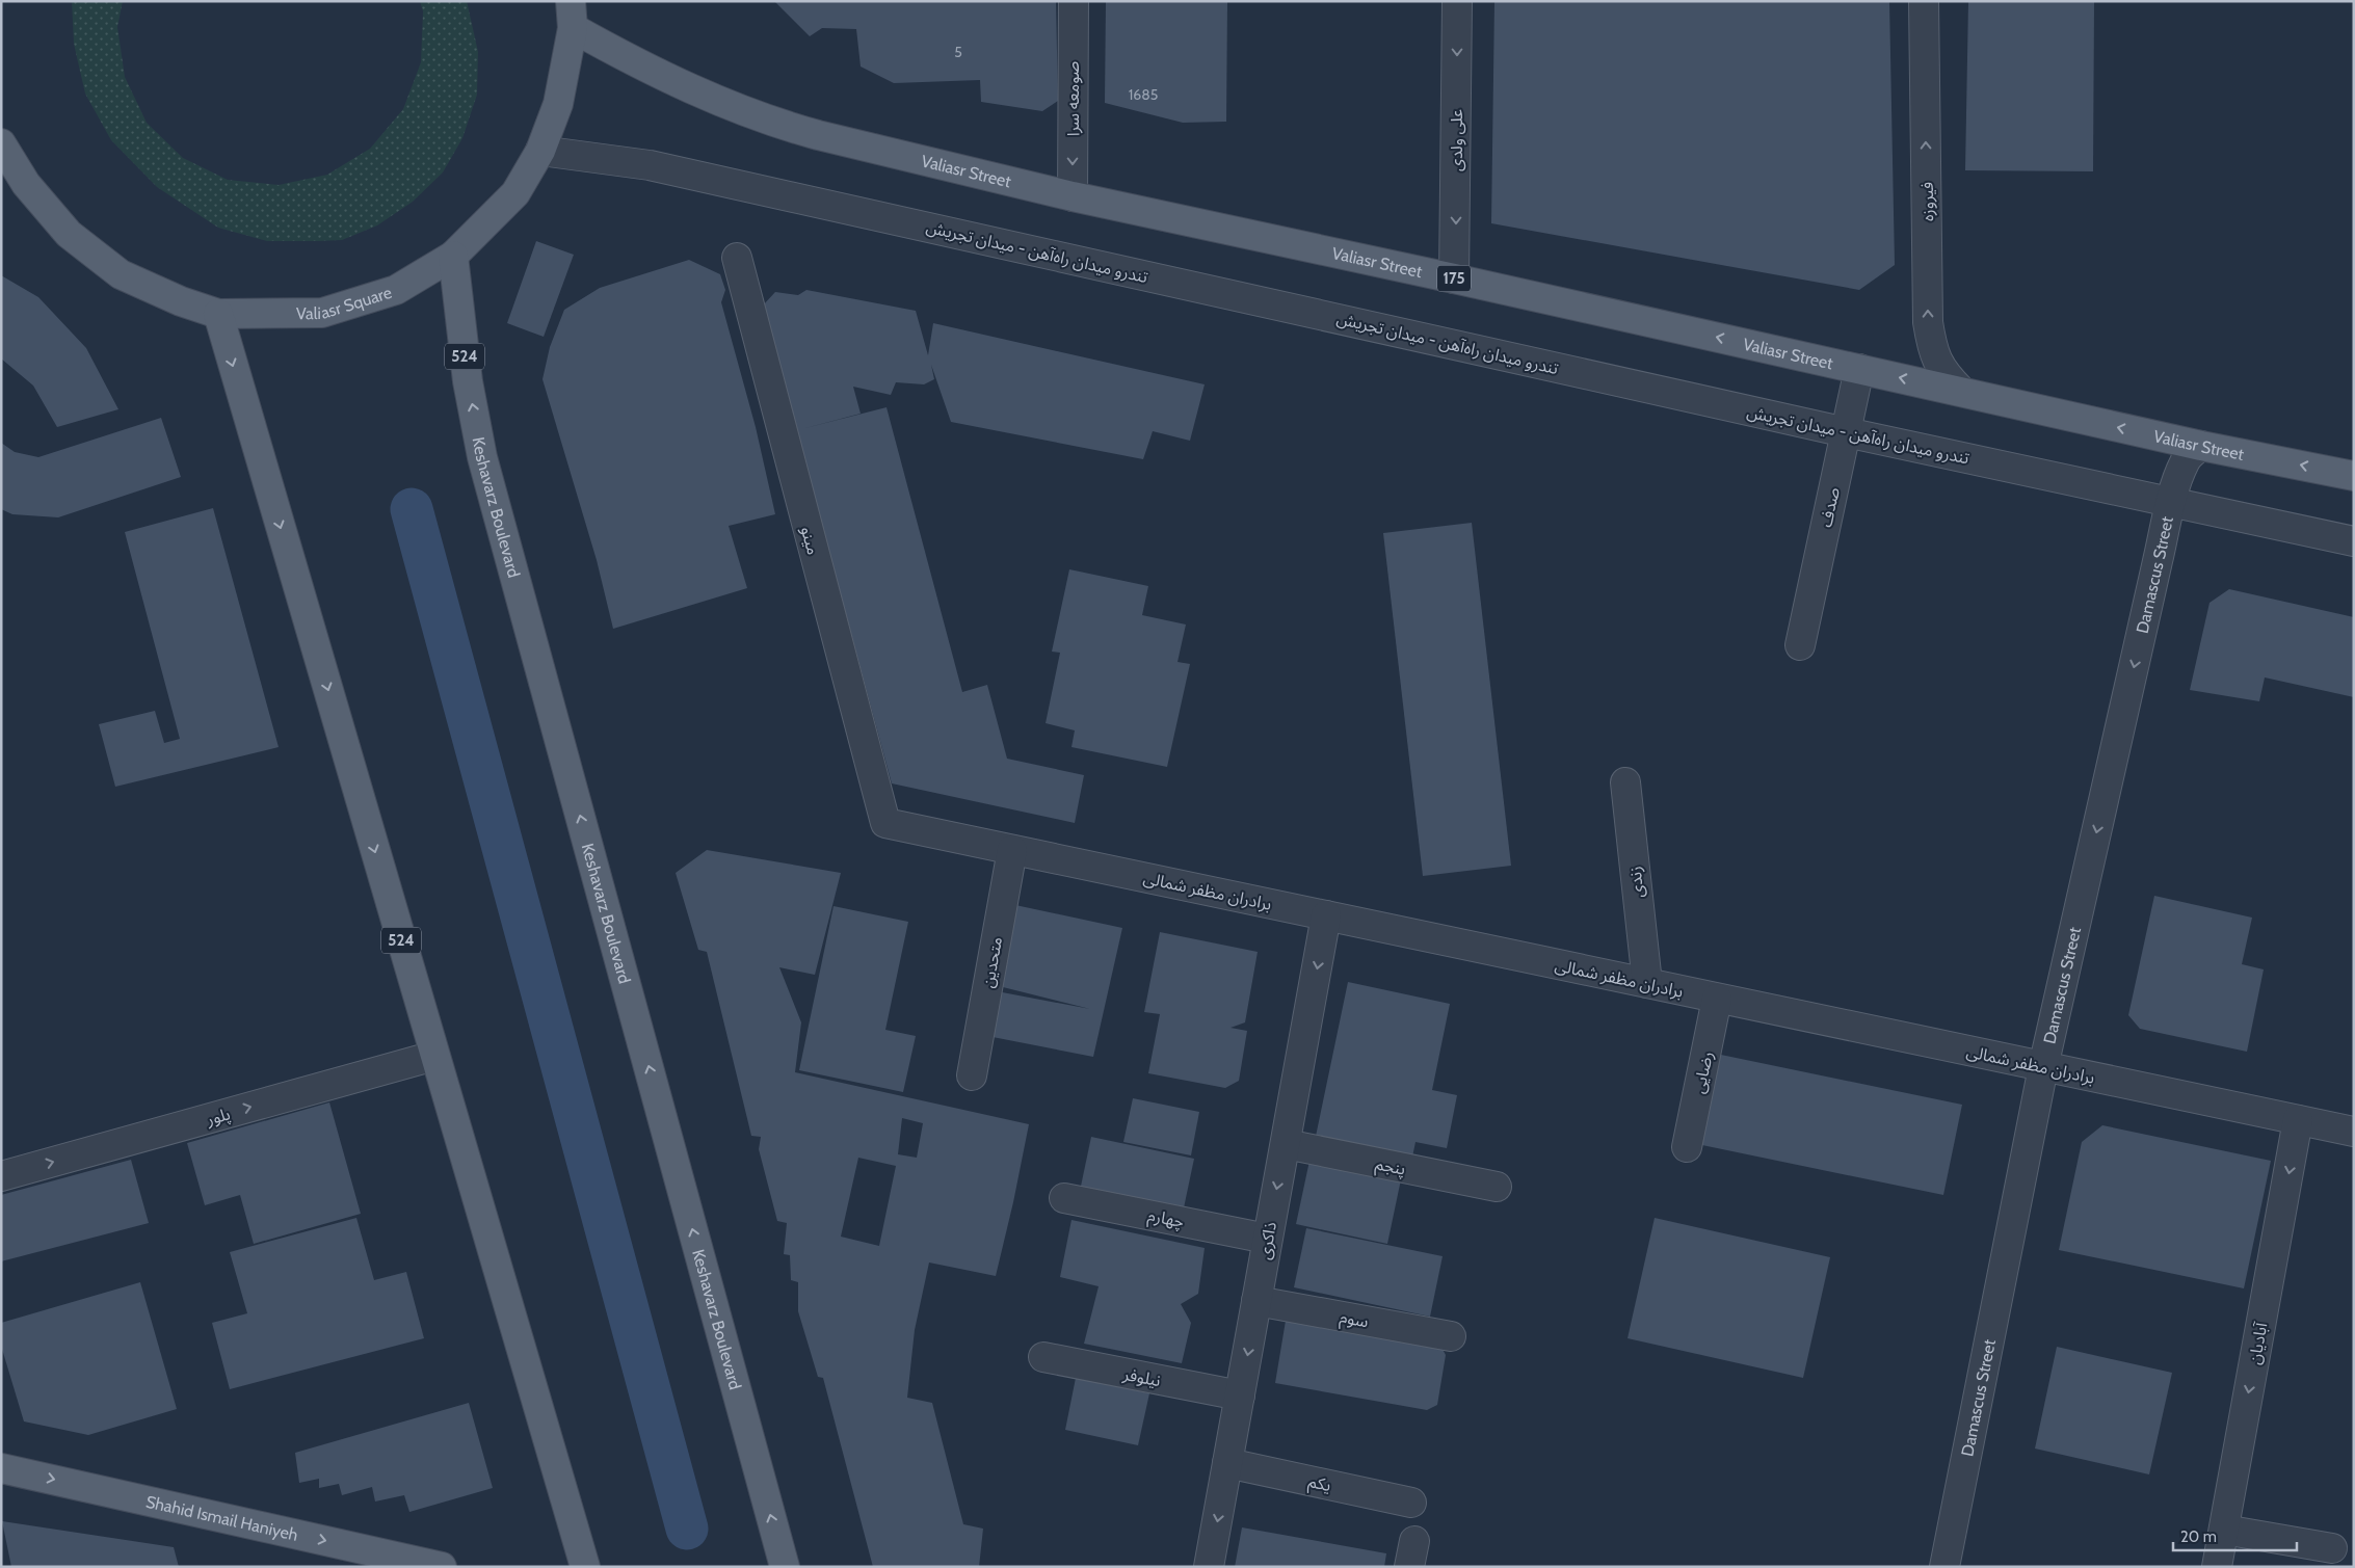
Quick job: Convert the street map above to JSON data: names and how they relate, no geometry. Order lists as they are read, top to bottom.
{
  "streets": {
    "main road": [
      "Valiasr Street",
      "175",
      "Valiasr Square",
      "524",
      "Keshavarz Boulevard",
      "Shahid Ismail Haniyeh"
    ],
    "street": [
      "صومعه سرا",
      "علی ولدی",
      "فیروزه",
      "تندرو میدان راه‌آهن - میدان تجریش",
      "صدف",
      "مینو",
      "Damascus Street",
      "زندی",
      "برادران مظفر شمالی",
      "متحدین",
      "رضایی",
      "پلور",
      "پنجم",
      "چهارم",
      "ذاکری",
      "سوم",
      "آبادیان",
      "نیلوفر",
      "یکم"
    ]
  },
  "crossings": [
    ["صومعه سرا", "Valiasr Street"],
    ["علی ولدی", "Valiasr Street"],
    ["Valiasr Street", "فیروزه"],
    ["Valiasr Street", "Valiasr Square"],
    ["Valiasr Street", "صدف"],
    ["Valiasr Street", "Damascus Street"],
    ["تندرو میدان راه‌آهن - میدان تجریش", "Valiasr Square"],
    ["تندرو میدان راه‌آهن - میدان تجریش", "صدف"],
    ["تندرو میدان راه‌آهن - میدان تجریش", "Damascus Street"],
    ["Valiasr Square", "524"],
    ["Valiasr Square", "Keshavarz Boulevard"],
    ["524", "پلور"],
    ["مینو", "برادران مظفر شمالی"],
    ["Damascus Street", "برادران مظفر شمالی"],
    ["زندی", "برادران مظفر شمالی"],
    ["برادران مظفر شمالی", "متحدین"],
    ["برادران مظفر شمالی", "رضایی"],
    ["برادران مظفر شمالی", "ذاکری"],
    ["برادران مظفر شمالی", "آبادیان"],
    ["پنجم", "ذاکری"],
    ["چهارم", "ذاکری"],
    ["ذاکری", "سوم"],
    ["ذاکری", "نیلوفر"],
    ["ذاکری", "یکم"]
  ],
  "one_way": [
    "صومعه سرا",
    "علی ولدی",
    "Valiasr Street",
    "فیروزه",
    "Damascus Street",
    "پلور",
    "ذاکری",
    "آبادیان",
    "Shahid Ismail Haniyeh"
  ],
  "house_numbers": ["5", "1685"],
  "scale_bar": "20 m"
}
